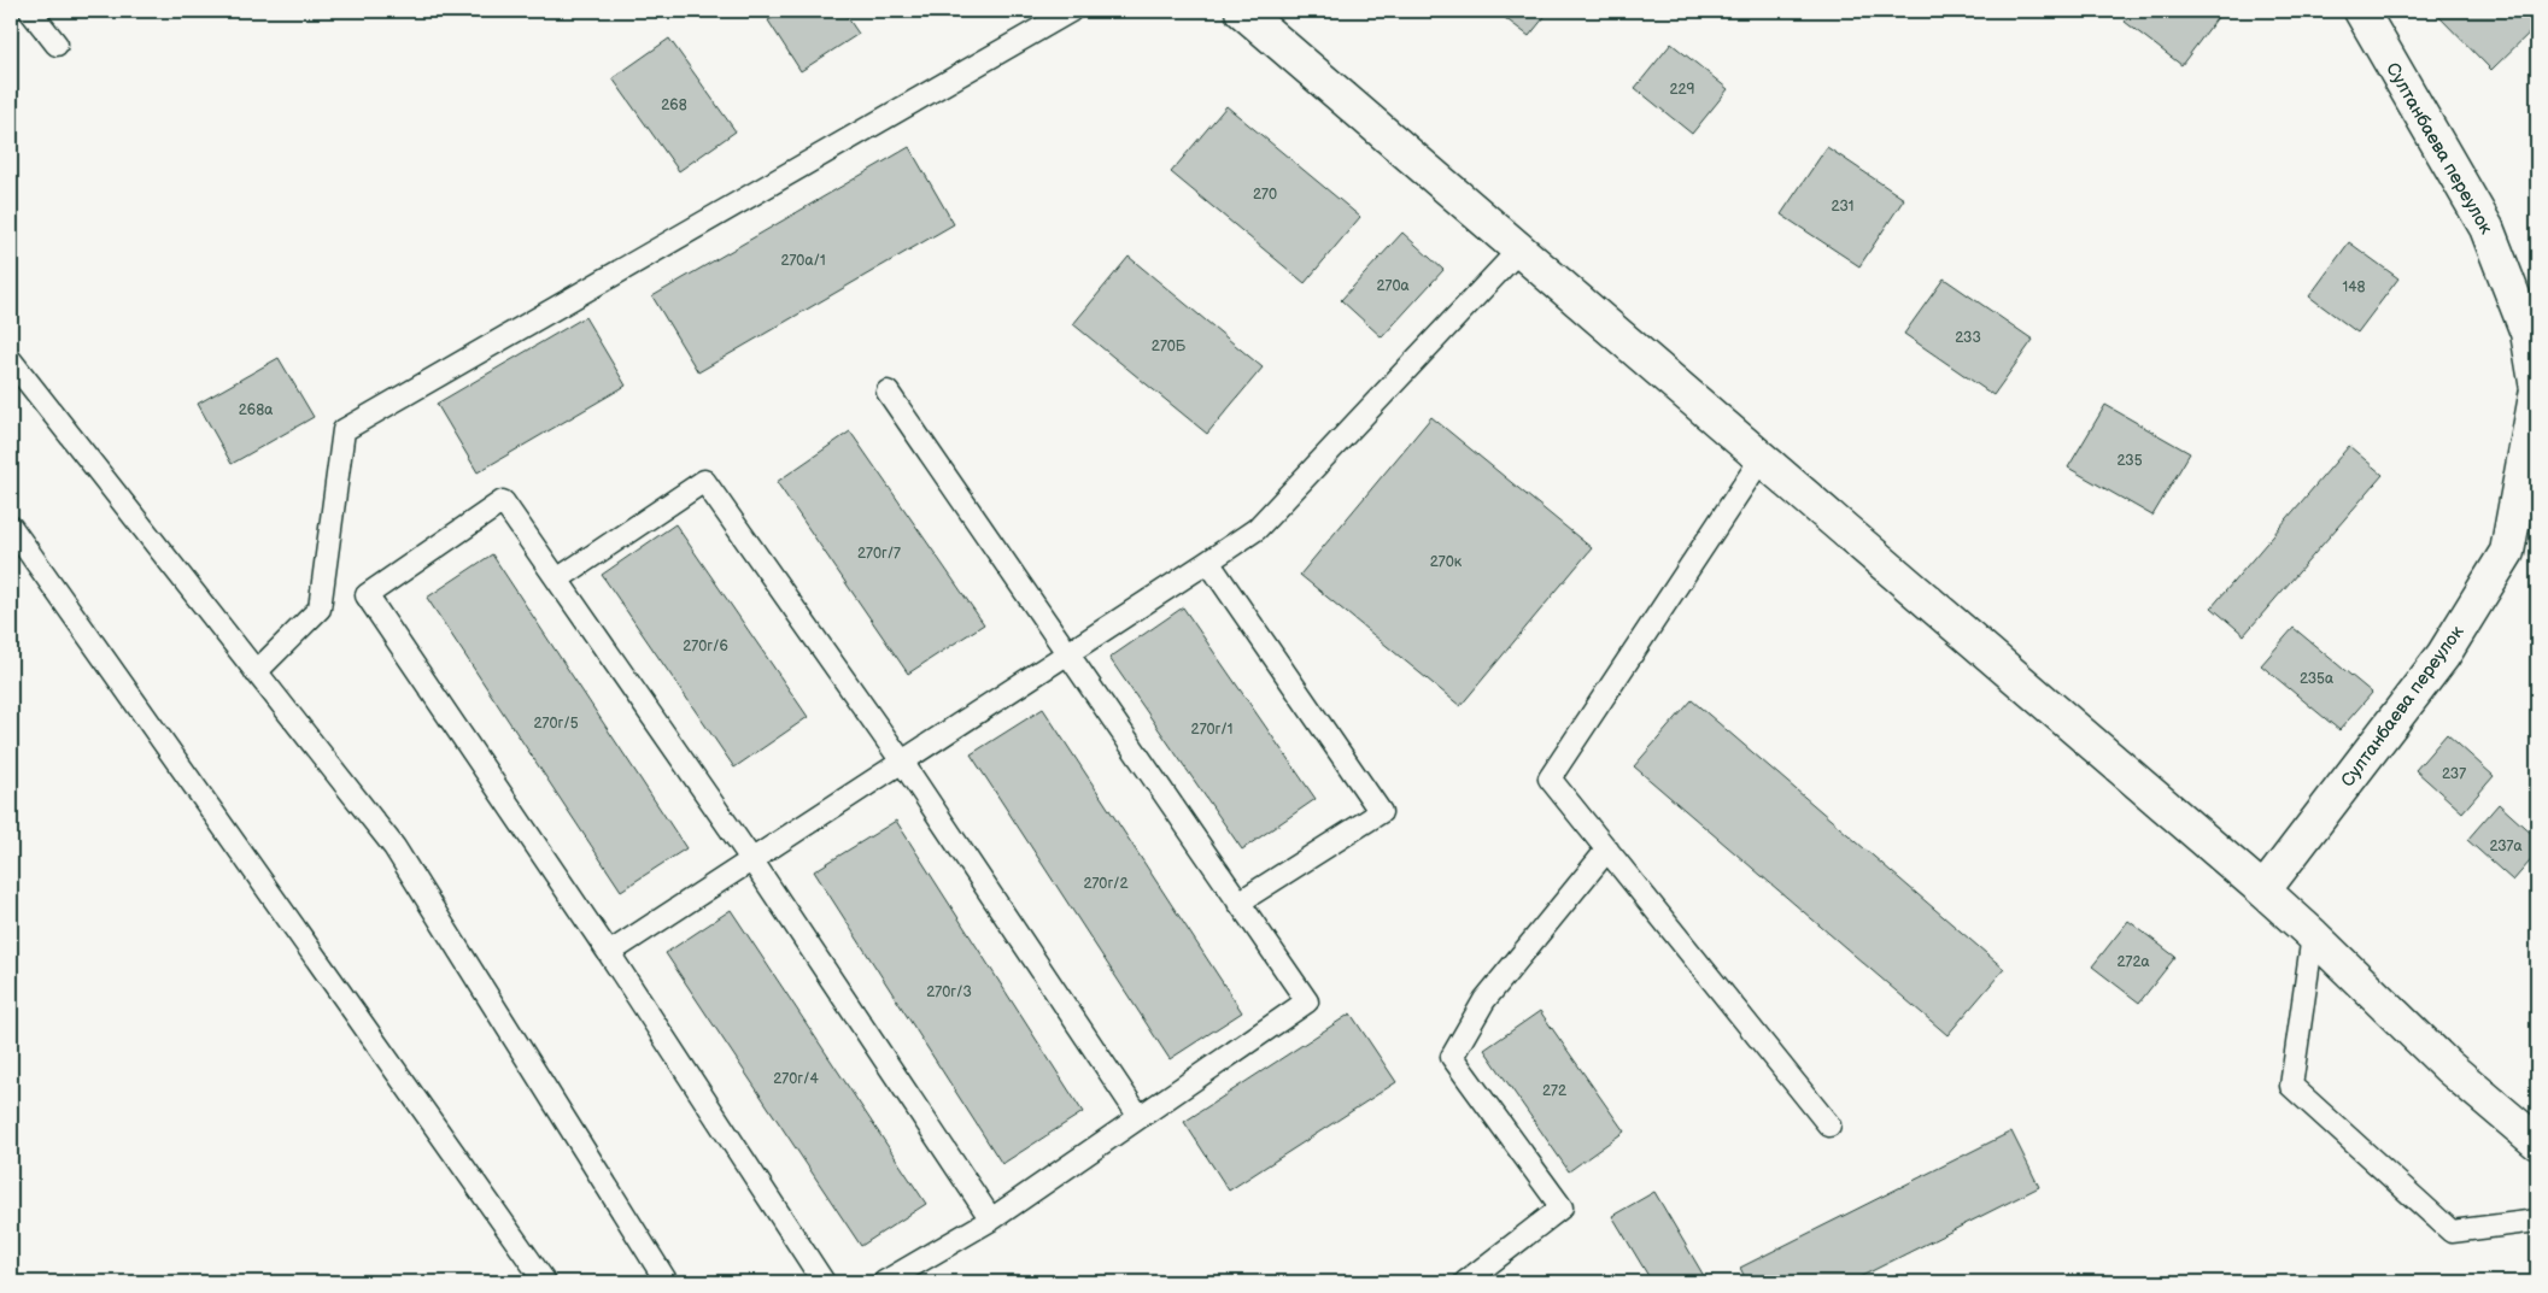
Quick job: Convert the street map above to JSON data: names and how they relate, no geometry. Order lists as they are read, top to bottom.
{
  "streets": {
    "main road": ["Султанбаева переулок"]
  },
  "house_numbers": [
    "229",
    "268",
    "270",
    "231",
    "270а/1",
    "270а",
    "148",
    "233",
    "270Б",
    "268а",
    "235",
    "270г/7",
    "270к",
    "270г/6",
    "235а",
    "270г/5",
    "270г/1",
    "237",
    "237а",
    "270г/2",
    "272а",
    "270г/3",
    "270г/4",
    "272"
  ]
}
